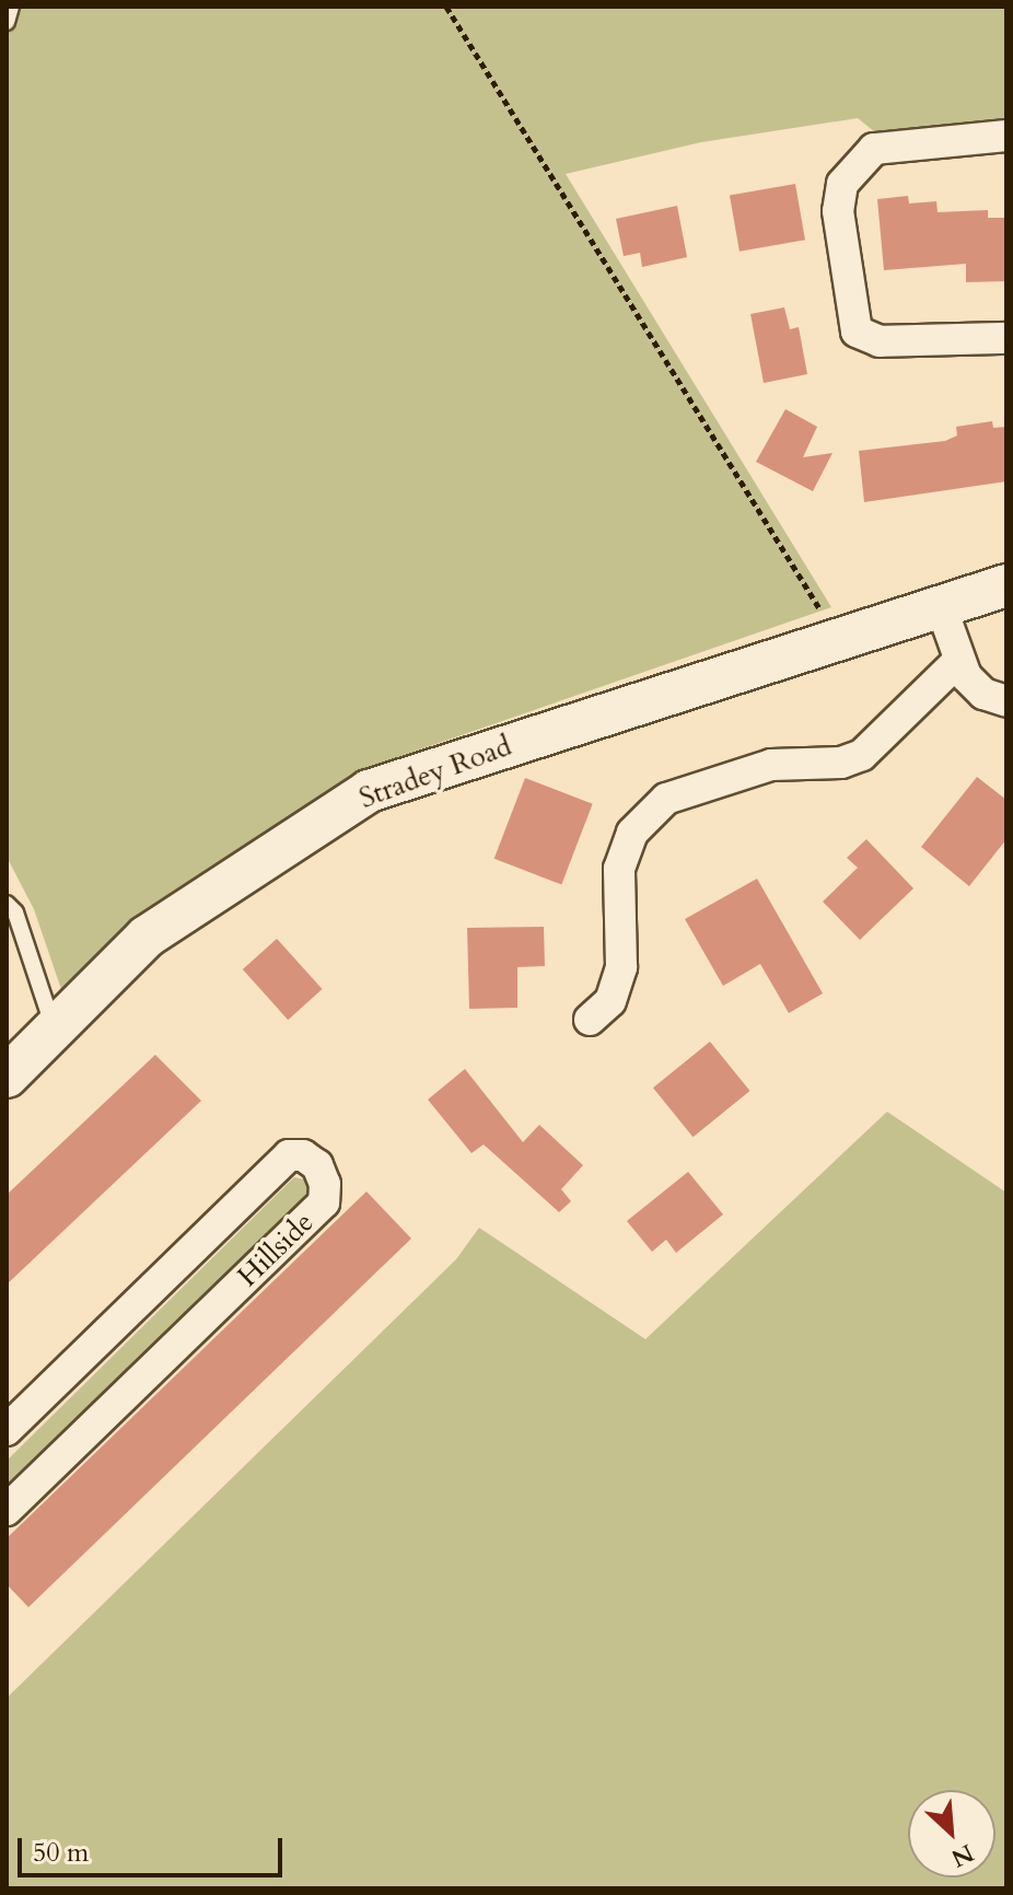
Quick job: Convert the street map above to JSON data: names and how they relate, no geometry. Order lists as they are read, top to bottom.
{
  "streets": {
    "main road": ["Stradey Road"],
    "street": ["Hillside"]
  },
  "scale_bar": "50 m",
  "north": "bottom right"
}
